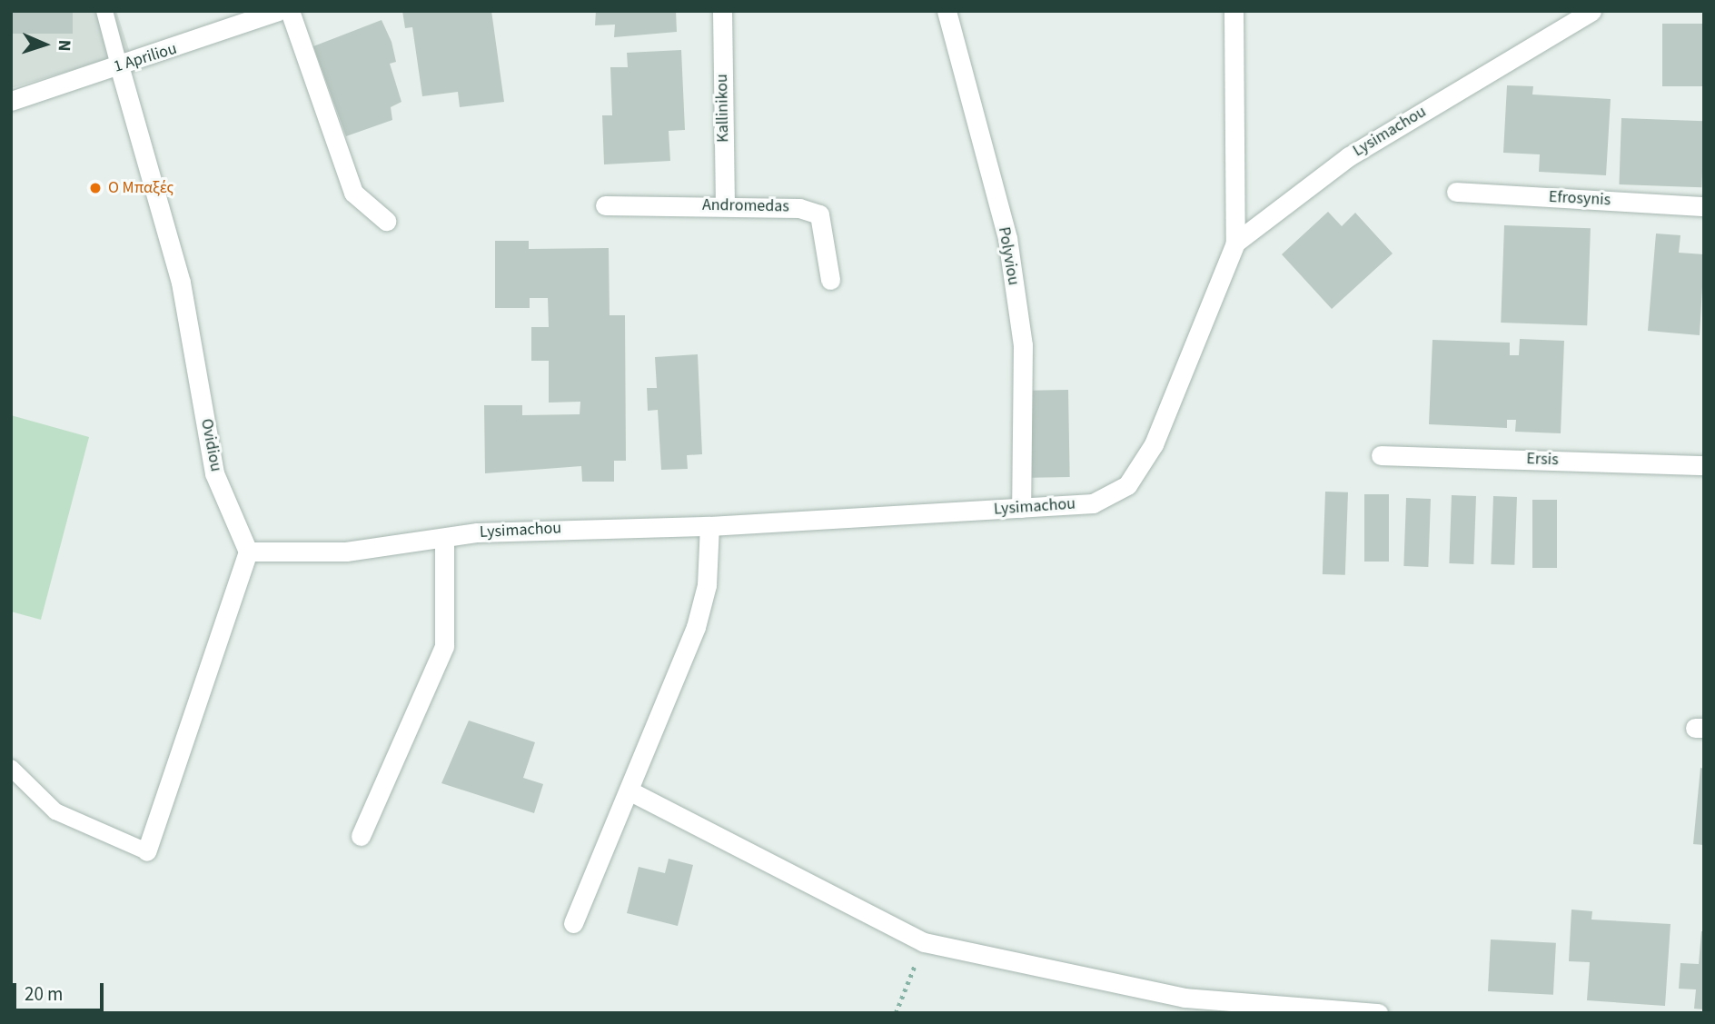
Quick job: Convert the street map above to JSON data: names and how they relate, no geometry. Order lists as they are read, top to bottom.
{
  "streets": {
    "street": [
      "1 Apriliou",
      "Kallinikou",
      "Lysimachou",
      "Efrosynis",
      "Andromedas",
      "Polyviou",
      "Ovidiou",
      "Ersis"
    ]
  },
  "crossings": [
    ["1 Apriliou", "Ovidiou"],
    ["Kallinikou", "Andromedas"],
    ["Lysimachou", "Polyviou"],
    ["Lysimachou", "Ovidiou"]
  ],
  "places": ["Ο Μπαξές"],
  "scale_bar": "20 m",
  "north": "right"
}
